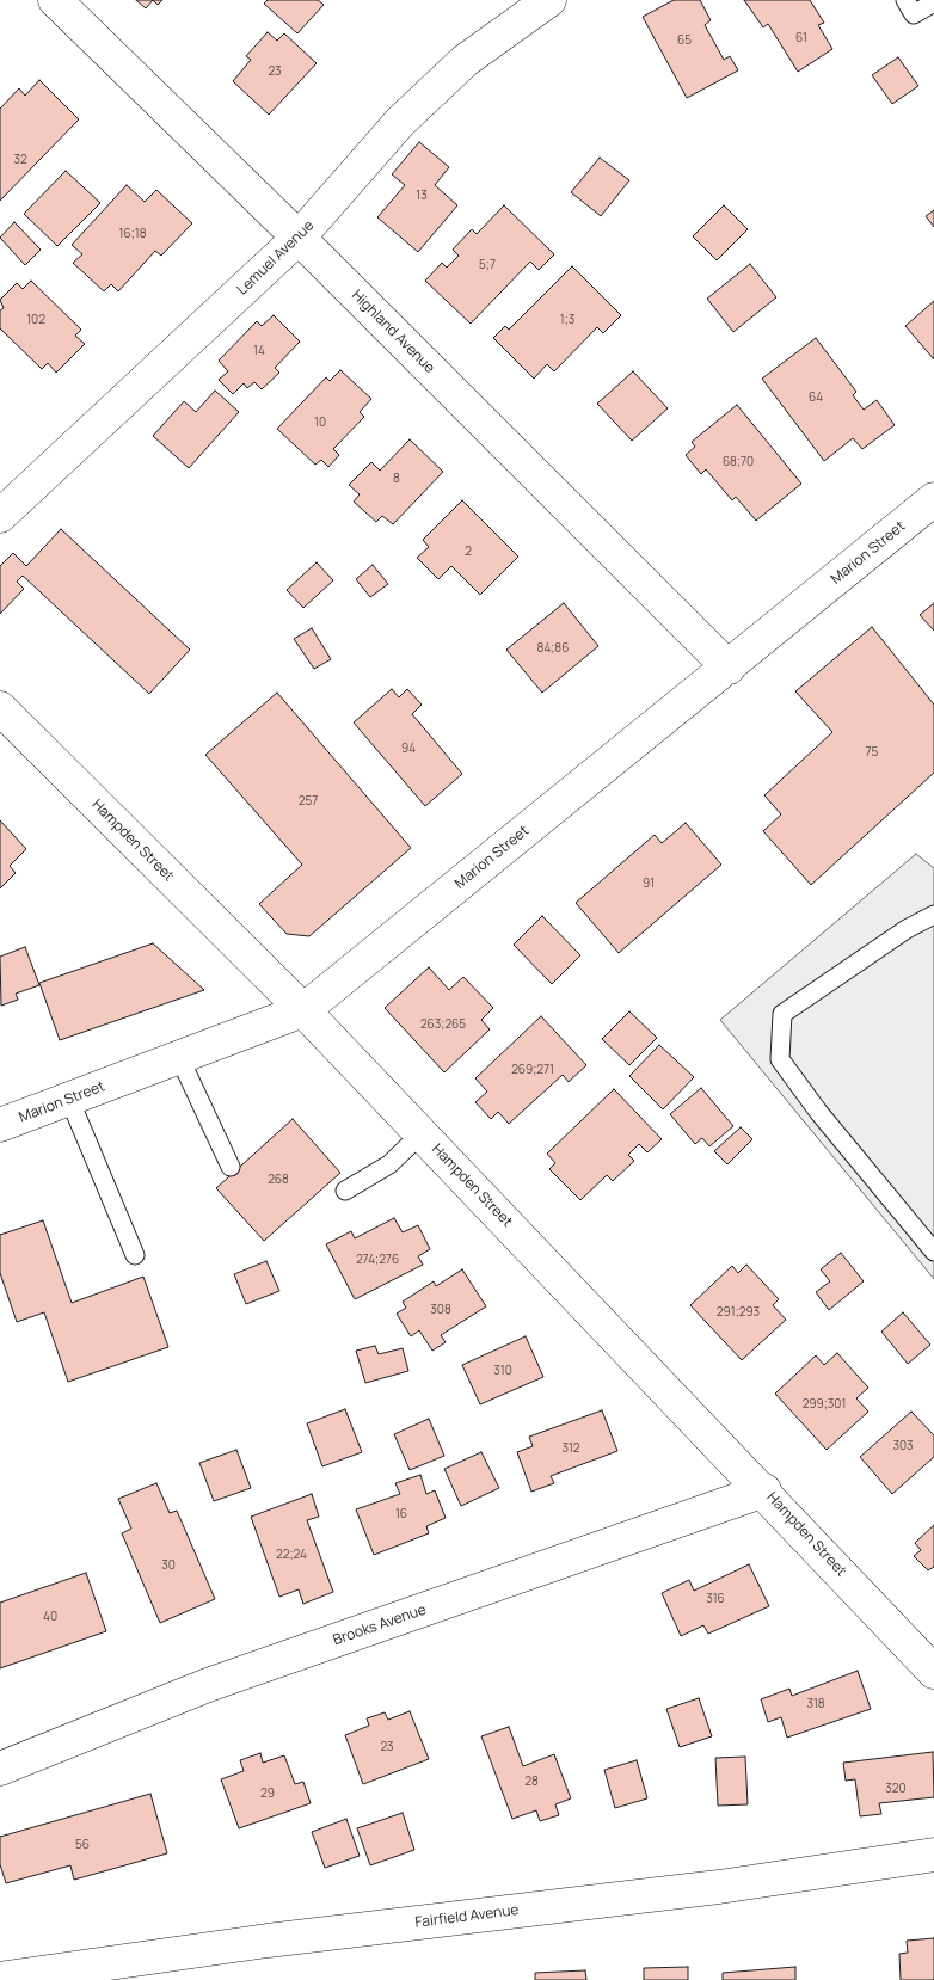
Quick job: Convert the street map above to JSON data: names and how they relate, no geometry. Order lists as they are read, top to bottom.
{
  "streets": {
    "street": [
      "Lemuel Avenue",
      "Highland Avenue",
      "Marion Street",
      "Hampden Street",
      "Brooks Avenue",
      "Fairfield Avenue"
    ]
  },
  "crossings": [
    ["Lemuel Avenue", "Highland Avenue"],
    ["Highland Avenue", "Marion Street"],
    ["Marion Street", "Hampden Street"],
    ["Hampden Street", "Brooks Avenue"]
  ],
  "house_numbers": [
    "61",
    "65",
    "23",
    "32",
    "13",
    "16;18",
    "5;7",
    "102",
    "1;3",
    "14",
    "64",
    "10",
    "68;70",
    "8",
    "2",
    "84;86",
    "94",
    "75",
    "257",
    "91",
    "263;265",
    "269;271",
    "268",
    "274;276",
    "308",
    "291;293",
    "310",
    "299;301",
    "303",
    "312",
    "16",
    "22;24",
    "30",
    "316",
    "40",
    "318",
    "23",
    "28",
    "320",
    "29",
    "56"
  ]
}
